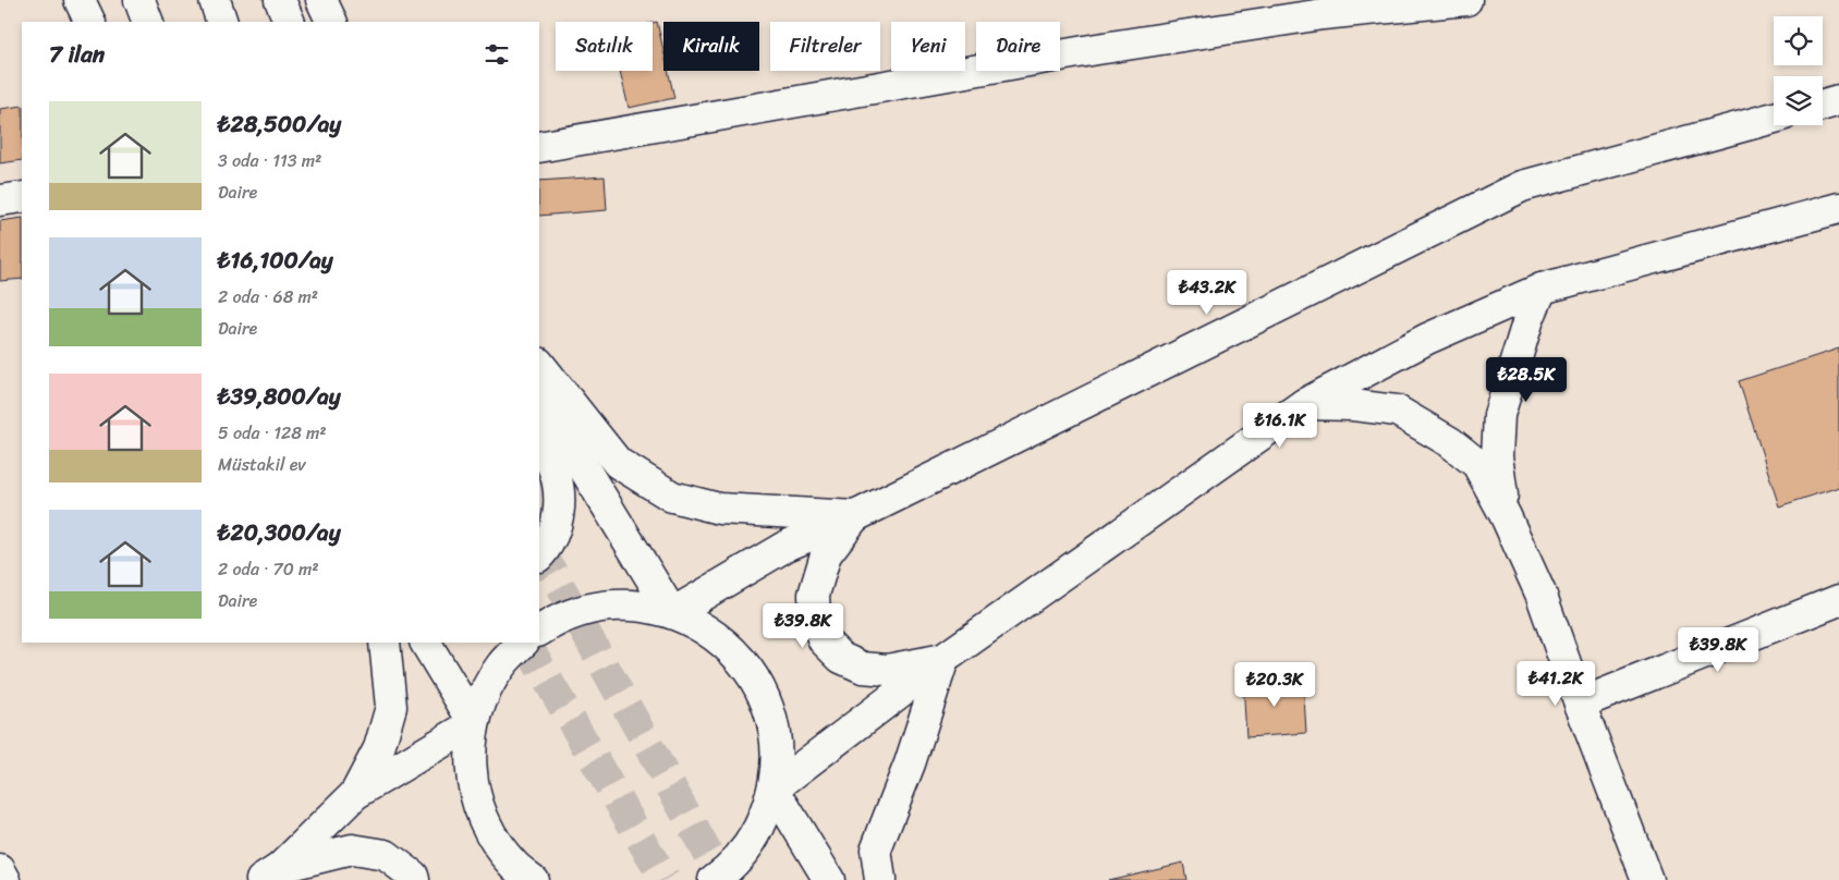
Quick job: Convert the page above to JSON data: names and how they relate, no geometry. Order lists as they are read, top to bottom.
{
  "page": {
    "chip": [
      "Satılık",
      "Kiralık",
      "Filtreler",
      "Yeni",
      "Daire"
    ],
    "heading": "7 ilan",
    "list": [
      {
        "name": "₺28,500/ay",
        "note": "3 oda · 113 m² · Daire"
      },
      {
        "name": "₺16,100/ay",
        "note": "2 oda · 68 m² · Daire"
      },
      {
        "name": "₺39,800/ay",
        "note": "5 oda · 128 m² · Müstakil ev"
      },
      {
        "name": "₺20,300/ay",
        "note": "2 oda · 70 m² · Daire"
      }
    ],
    "price": [
      "₺43.2K",
      "₺28.5K",
      "₺16.1K",
      "₺39.8K",
      "₺39.8K",
      "₺41.2K",
      "₺20.3K"
    ]
  }
}
